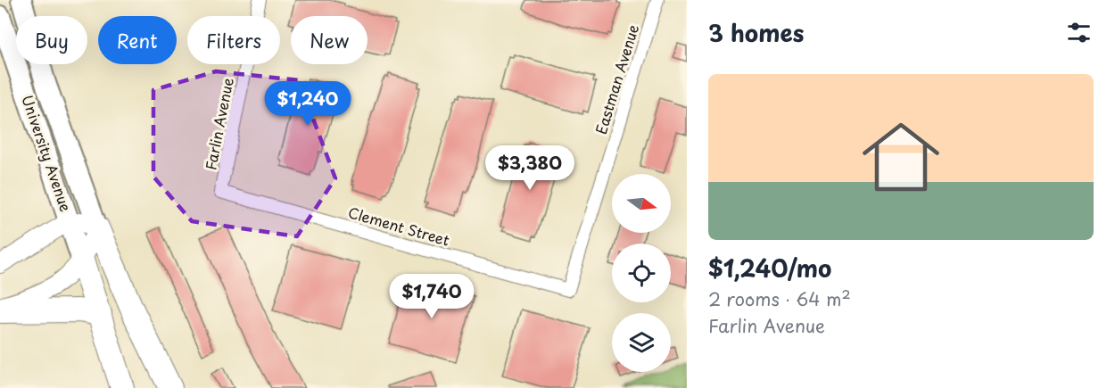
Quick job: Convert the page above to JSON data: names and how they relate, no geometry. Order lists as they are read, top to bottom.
{
  "streets": {
    "main road": ["University Avenue"],
    "street": ["Eastman Avenue", "Farlin Avenue", "Clement Street"]
  },
  "crossings": [
    ["Eastman Avenue", "Clement Street"],
    ["Farlin Avenue", "Clement Street"]
  ],
  "north": "right",
  "page": {
    "heading": "3 homes",
    "chip": [
      "Buy",
      "Rent",
      "Filters",
      "New"
    ],
    "list": [
      {
        "name": "$1,240/mo",
        "note": "2 rooms · 64 m² · Farlin Avenue"
      }
    ],
    "price": ["$1,240", "$3,380", "$1,740"]
  }
}
